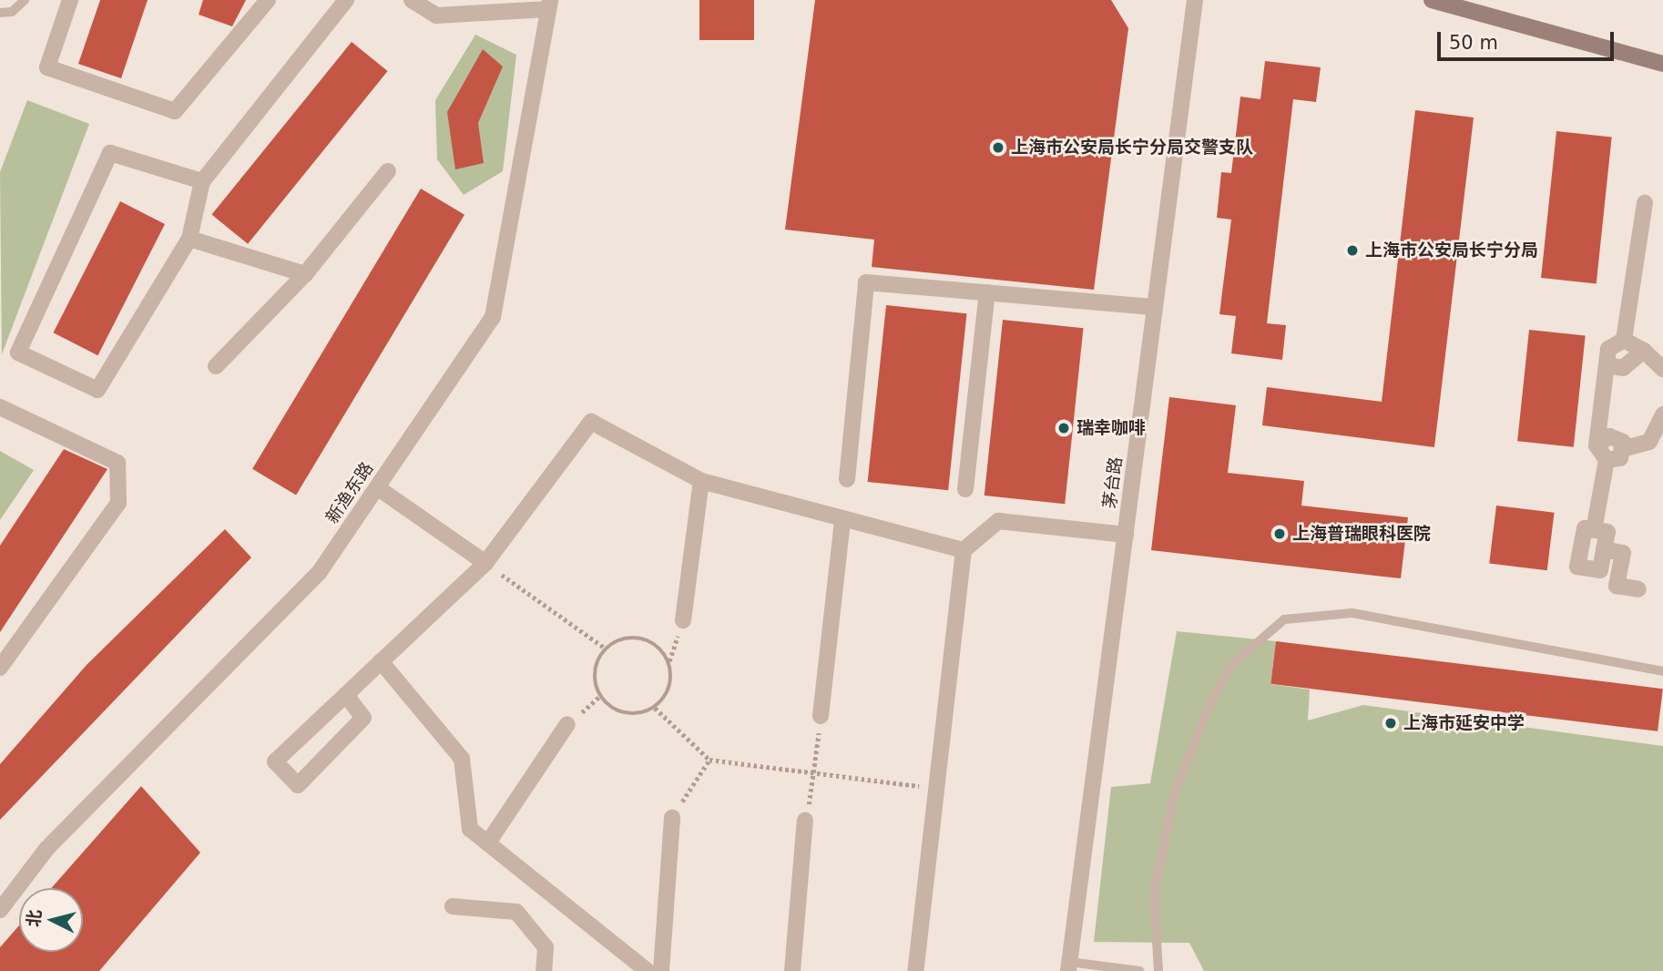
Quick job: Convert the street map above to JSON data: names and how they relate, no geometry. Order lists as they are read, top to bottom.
{
  "streets": {
    "street": ["茅台路", "新渔东路"]
  },
  "places": [
    "上海市公安局长宁分局交警支队",
    "上海市公安局长宁分局",
    "瑞幸咖啡",
    "上海普瑞眼科医院",
    "上海市延安中学"
  ],
  "scale_bar": "50 m",
  "north": "left"
}
